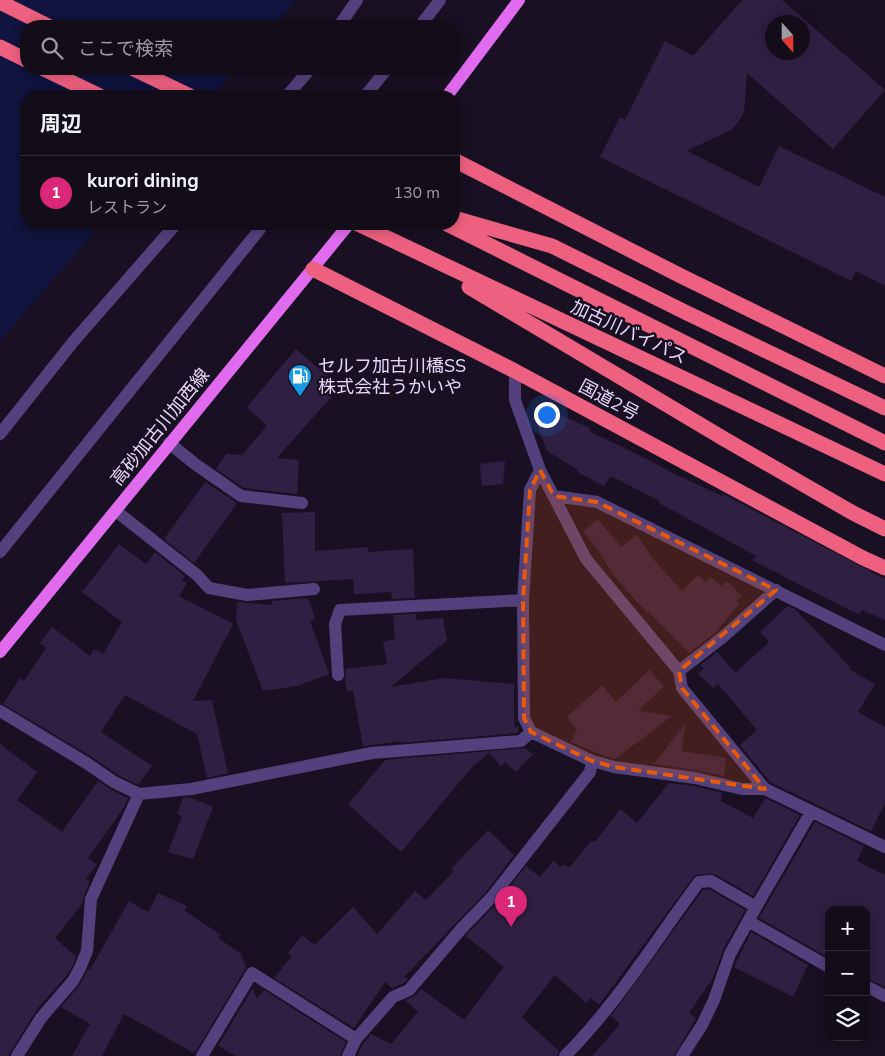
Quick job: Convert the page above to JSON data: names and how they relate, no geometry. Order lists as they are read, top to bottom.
{
  "streets": {
    "highway": ["加古川バイパス", "国道2号"],
    "main road": ["高砂加古川加西線"]
  },
  "crossings": [
    ["国道2号", "高砂加古川加西線"]
  ],
  "places": {
    "fuel station": ["セルフ加古川橋SS 株式会社うかいや"]
  },
  "north": "bottom",
  "page": {
    "search": "ここで検索",
    "heading": "周辺",
    "list": [
      {
        "mark": "1",
        "name": "kurori dining",
        "note": "レストラン",
        "value": "130 m"
      }
    ],
    "pins": "1",
    "map_buttons": ["+", "−"]
  }
}
